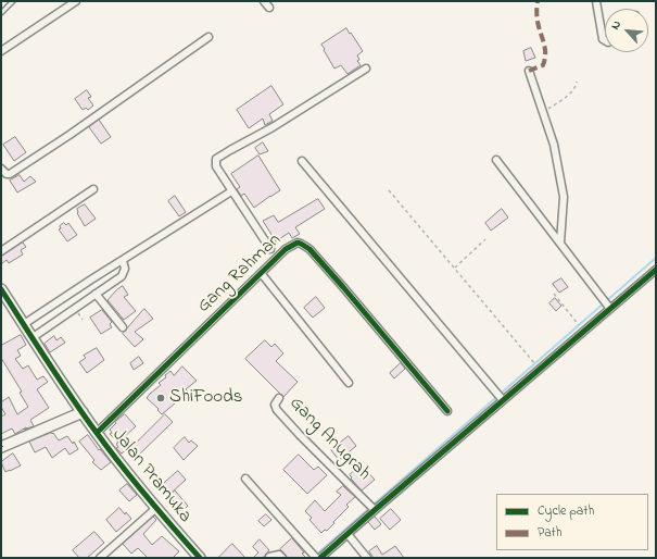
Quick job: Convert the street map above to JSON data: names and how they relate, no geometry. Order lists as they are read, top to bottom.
{
  "streets": {
    "street": ["Gang Rahman", "Gang Anugrah", "Jalan Pramuka"]
  },
  "crossings": [
    ["Gang Rahman", "Jalan Pramuka"]
  ],
  "places": ["ShiFoods"],
  "legend": ["Cycle path", "Path"],
  "north": "top left"
}
